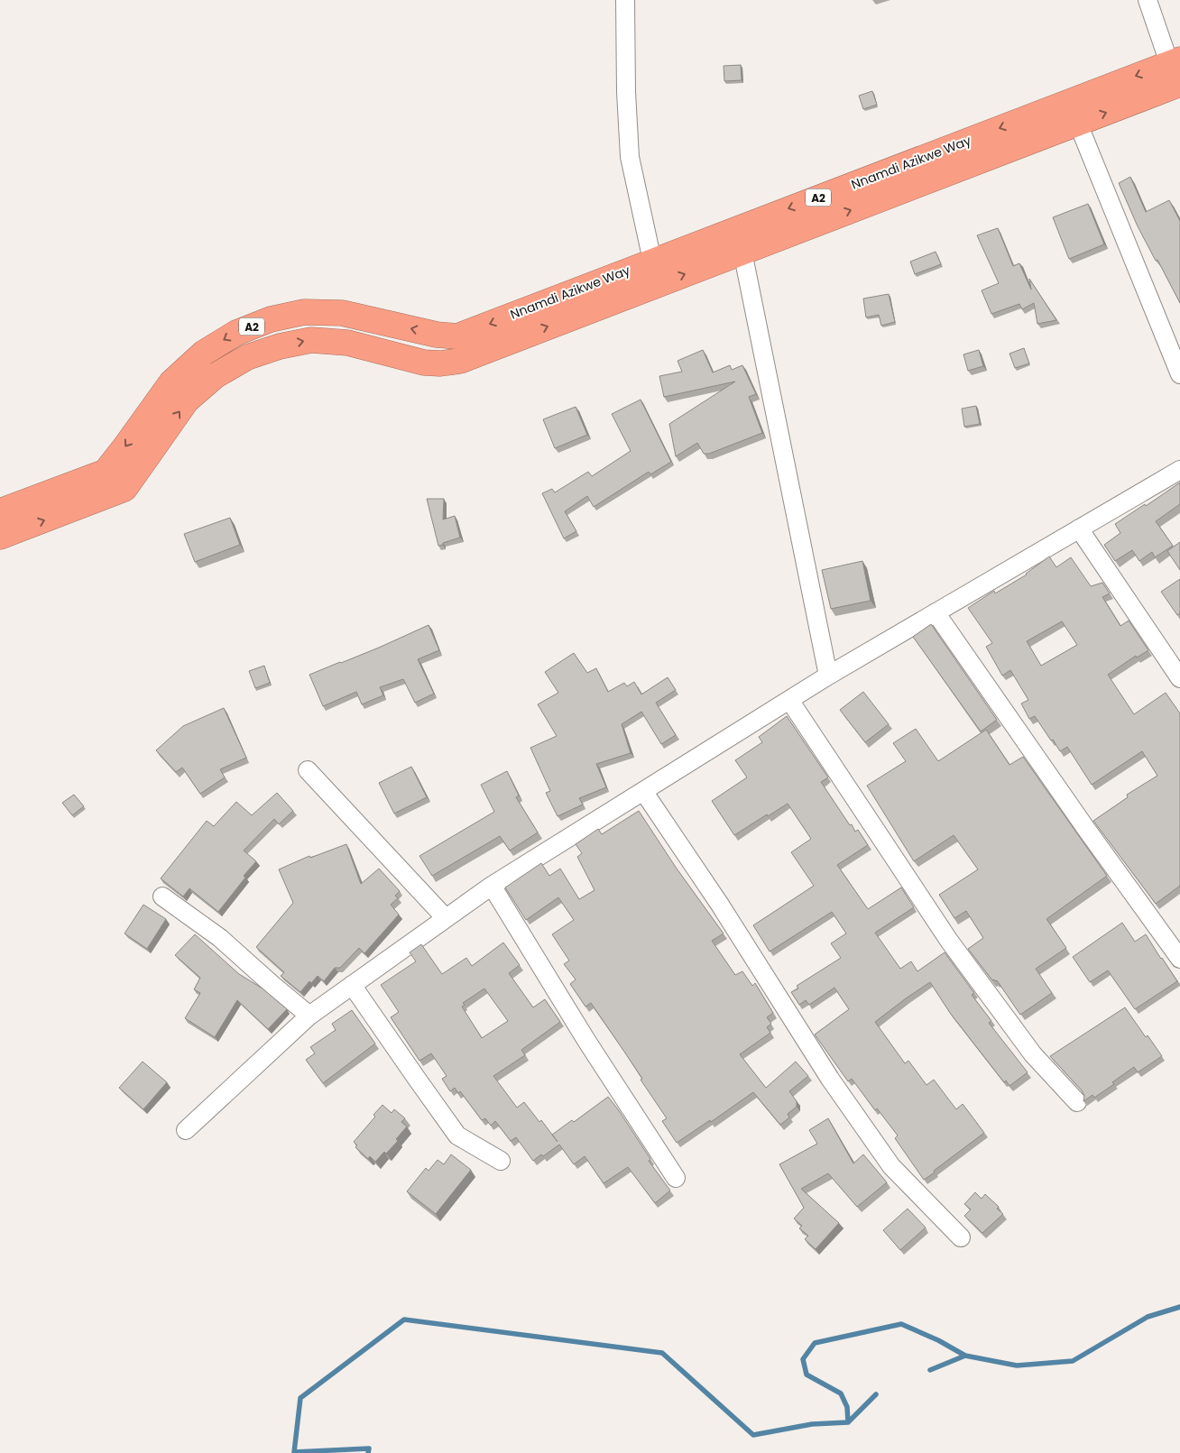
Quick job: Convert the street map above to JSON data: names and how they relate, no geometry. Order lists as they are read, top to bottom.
{
  "streets": {
    "highway": ["Nnamdi Azikwe Way", "A2"]
  }
}
